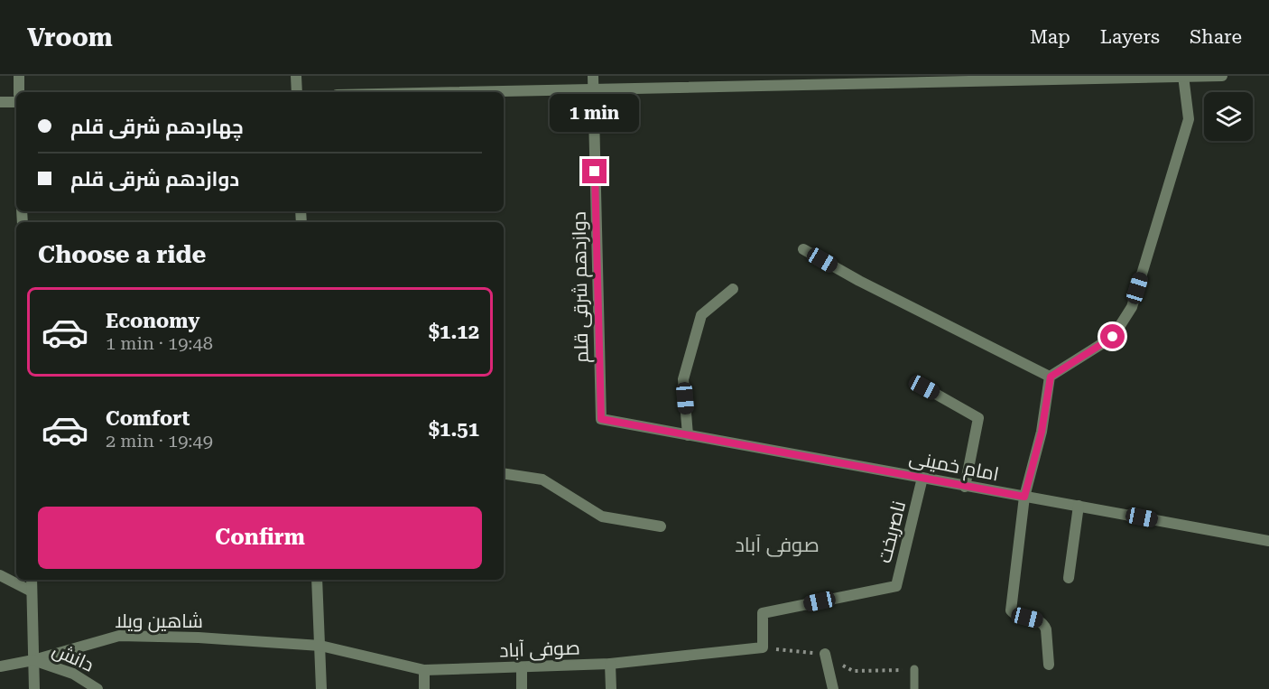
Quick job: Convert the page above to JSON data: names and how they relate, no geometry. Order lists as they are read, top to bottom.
{
  "streets": {
    "street": [
      "دوازدهم شرقی قلم",
      "امام خمینی",
      "ناصربخت",
      "شاهین ویلا",
      "صوفی آباد",
      "دانش"
    ]
  },
  "crossings": [
    ["دوازدهم شرقی قلم", "امام خمینی"],
    ["امام خمینی", "ناصربخت"],
    ["ناصربخت", "صوفی آباد"],
    ["شاهین ویلا", "صوفی آباد"],
    ["شاهین ویلا", "دانش"]
  ],
  "districts": ["صوفی آباد"],
  "page": {
    "header": "Vroom",
    "nav": ["Map", "Layers", "Share"],
    "banner": ["چهاردهم شرقی قلم", "دوازدهم شرقی قلم"],
    "bubble": "1 min",
    "heading": "Choose a ride",
    "list": [
      {
        "name": "Economy",
        "note": "1 min · 19:48",
        "value": "$1.12"
      },
      {
        "name": "Comfort",
        "note": "2 min · 19:49",
        "value": "$1.51"
      }
    ],
    "buttons": "Confirm"
  }
}
